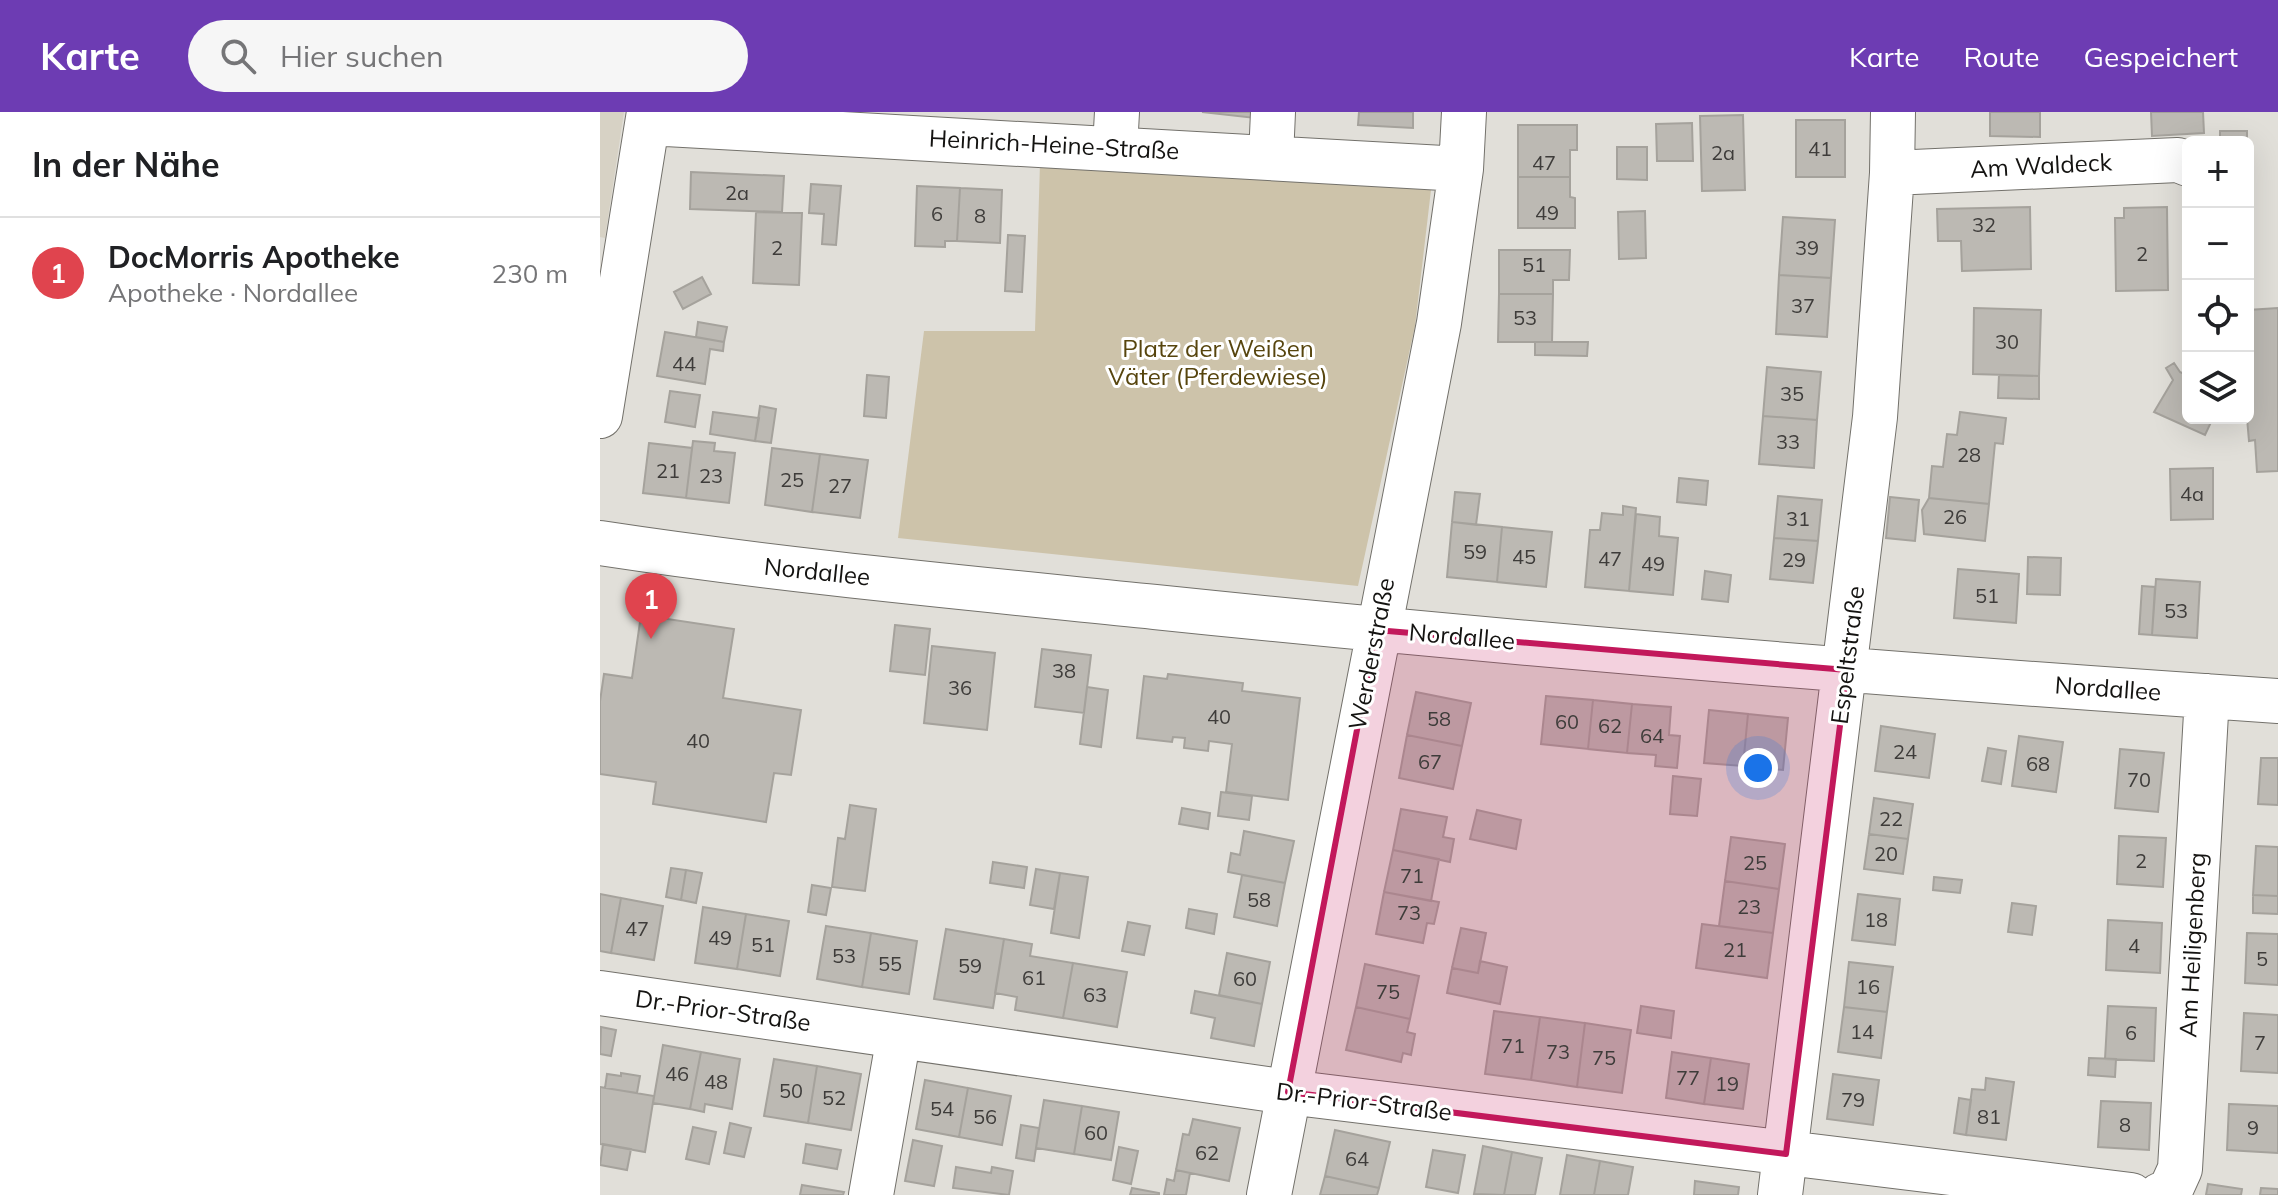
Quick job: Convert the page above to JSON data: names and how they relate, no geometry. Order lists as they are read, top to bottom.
{
  "streets": {
    "street": [
      "Heinrich-Heine-Straße",
      "Am Waldeck",
      "Nordallee",
      "Werderstraße",
      "Espeltstraße",
      "Am Heiligenberg",
      "Dr.-Prior-Straße"
    ]
  },
  "crossings": [
    ["Heinrich-Heine-Straße", "Werderstraße"],
    ["Am Waldeck", "Espeltstraße"],
    ["Nordallee", "Werderstraße"],
    ["Nordallee", "Espeltstraße"],
    ["Nordallee", "Am Heiligenberg"],
    ["Werderstraße", "Dr.-Prior-Straße"],
    ["Espeltstraße", "Dr.-Prior-Straße"],
    ["Am Heiligenberg", "Dr.-Prior-Straße"]
  ],
  "parks": ["Platz der Weißen Väter (Pferdewiese)"],
  "house_numbers": [
    "41",
    "2a",
    "47",
    "2a",
    "49",
    "6",
    "8",
    "32",
    "2",
    "39",
    "2",
    "51",
    "37",
    "53",
    "30",
    "44",
    "35",
    "33",
    "28",
    "21",
    "23",
    "25",
    "27",
    "4a",
    "26",
    "31",
    "59",
    "45",
    "47",
    "29",
    "49",
    "51",
    "53",
    "38",
    "36",
    "40",
    "58",
    "60",
    "62",
    "64",
    "40",
    "24",
    "67",
    "68",
    "70",
    "22",
    "20",
    "2",
    "25",
    "71",
    "58",
    "23",
    "73",
    "18",
    "47",
    "49",
    "51",
    "4",
    "21",
    "53",
    "5",
    "55",
    "59",
    "61",
    "60",
    "16",
    "75",
    "63",
    "14",
    "6",
    "7",
    "71",
    "73",
    "75",
    "46",
    "77",
    "48",
    "19",
    "50",
    "52",
    "79",
    "54",
    "56",
    "81",
    "8",
    "9",
    "60",
    "62",
    "64"
  ],
  "page": {
    "header": "Karte",
    "search": "Hier suchen",
    "nav": ["Karte", "Route", "Gespeichert"],
    "heading": "In der Nähe",
    "map_buttons": ["+", "−"],
    "list": [
      {
        "mark": "1",
        "name": "DocMorris Apotheke",
        "note": "Apotheke · Nordallee",
        "value": "230 m"
      }
    ],
    "pins": "1"
  }
}
